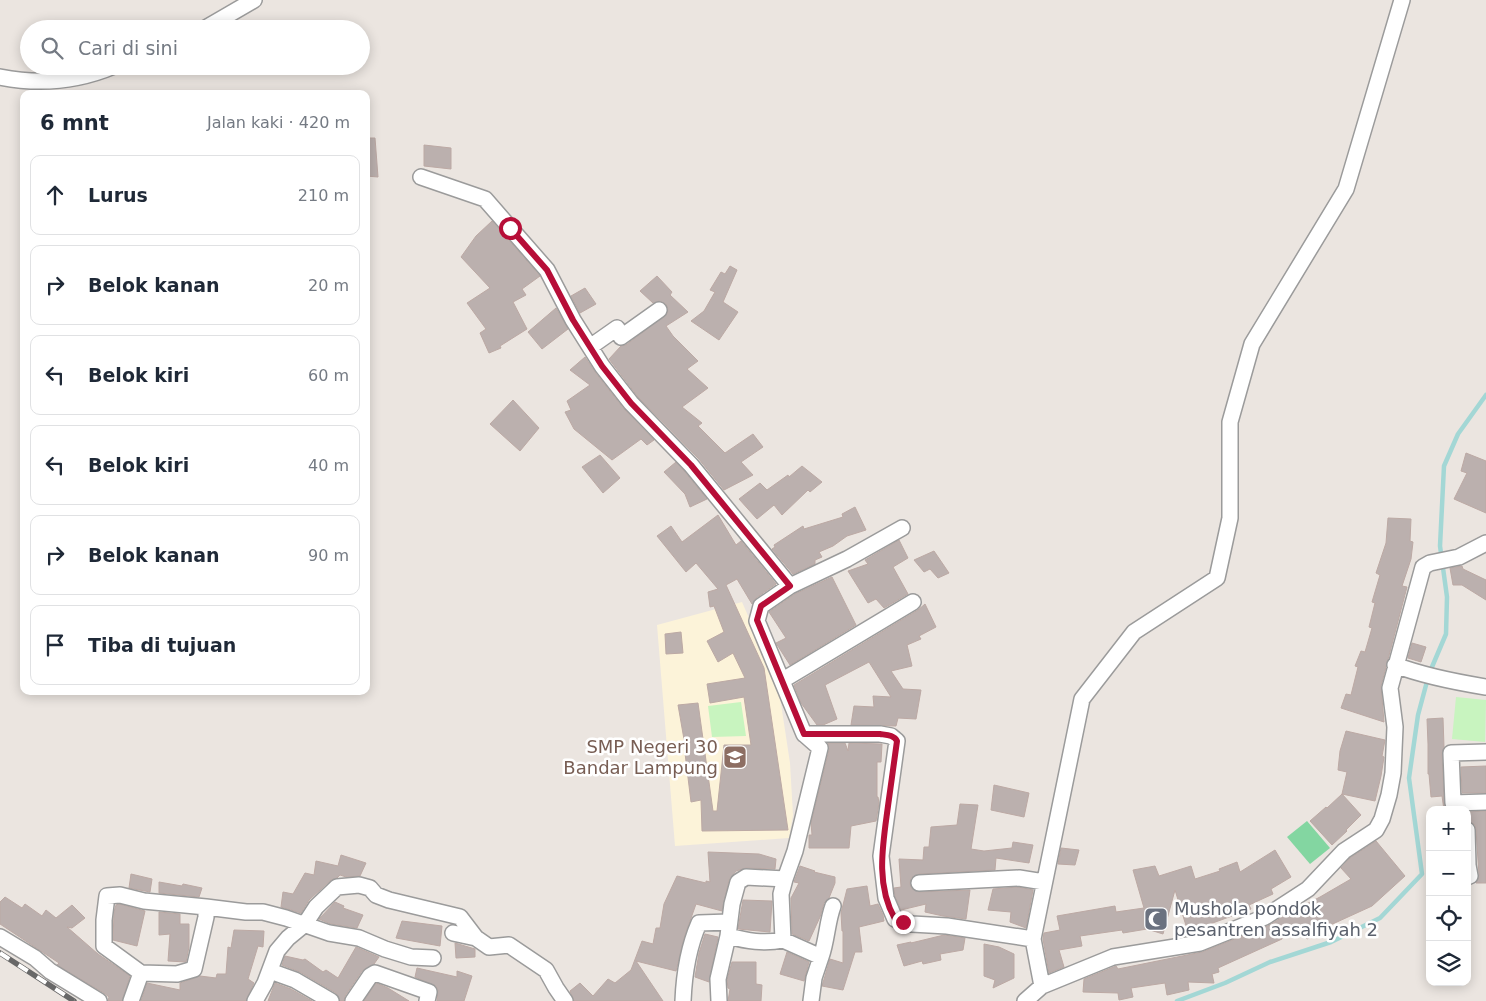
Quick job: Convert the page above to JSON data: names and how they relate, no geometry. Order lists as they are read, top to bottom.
{
  "places": {
    "school or university": ["SMP Negeri 30 Bandar Lampung"],
    "mosque": ["Mushola pondok pesantren assalfiyah 2"]
  },
  "page": {
    "search": "Cari di sini",
    "heading": ["6 mnt", "Jalan kaki · 420 m"],
    "list": [
      ["Lurus", "210 m"],
      ["Belok kanan", "20 m"],
      ["Belok kiri", "60 m"],
      ["Belok kiri", "40 m"],
      ["Belok kanan", "90 m"],
      "Tiba di tujuan"
    ],
    "map_buttons": ["+", "−"]
  }
}
